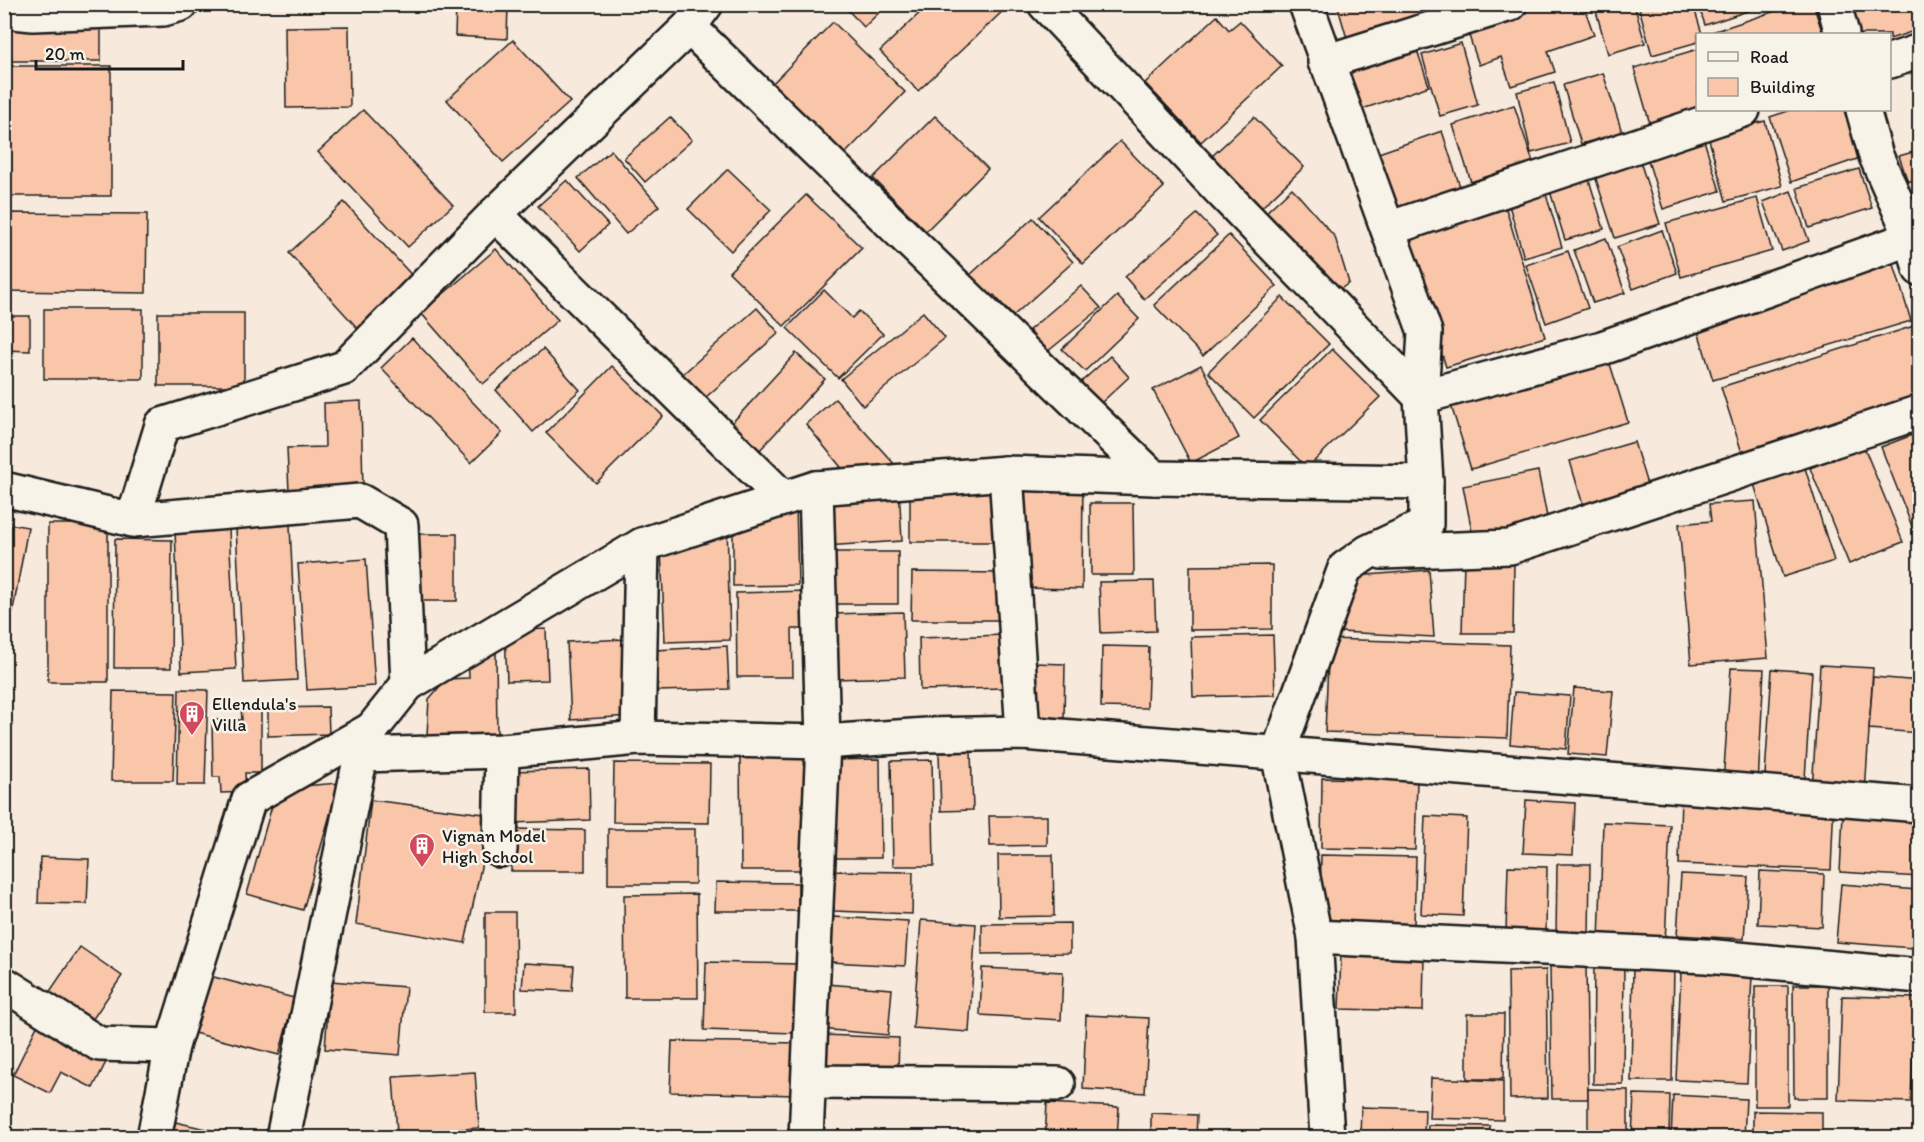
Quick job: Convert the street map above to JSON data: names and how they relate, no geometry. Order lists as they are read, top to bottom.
{
  "places": {
    "building": ["Ellendula's Villa", "Vignan Model High School"]
  },
  "legend": ["Road", "Building"],
  "scale_bar": "20 m"
}
